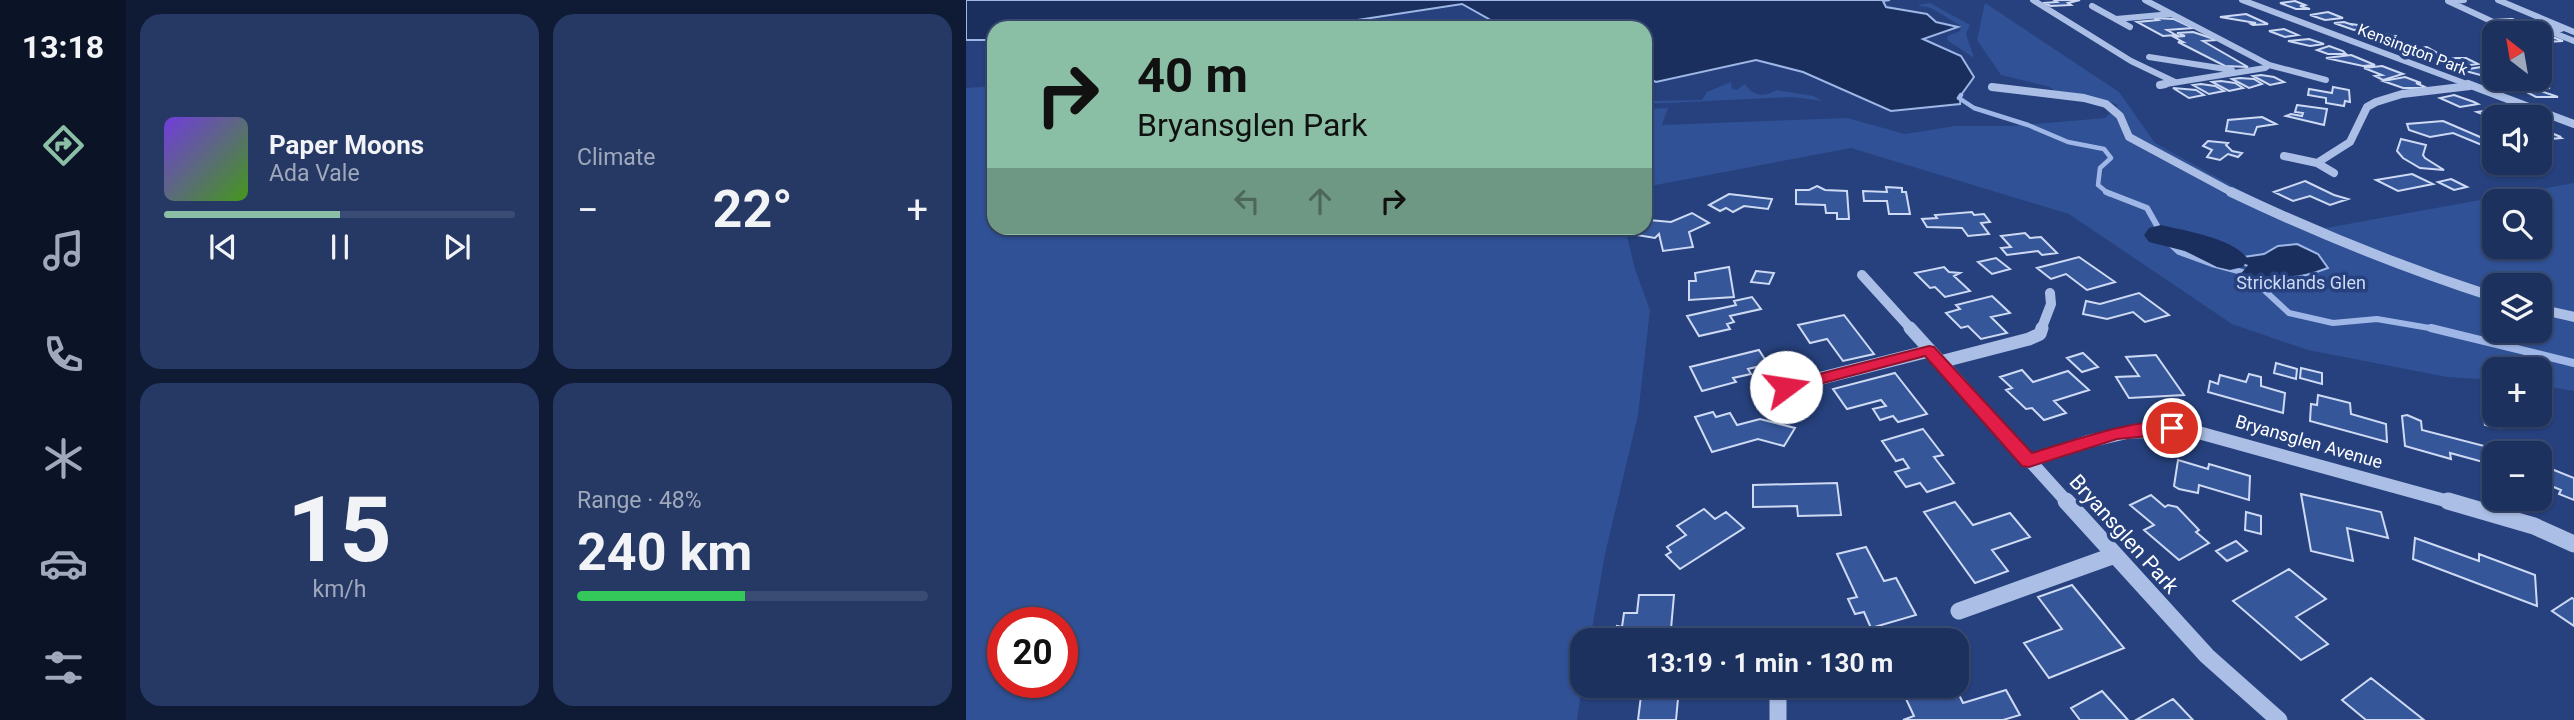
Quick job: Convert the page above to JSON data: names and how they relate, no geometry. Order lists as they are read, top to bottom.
{
  "streets": {
    "street": ["Kensington Park", "Bryansglen Avenue", "Bryansglen Park"]
  },
  "crossings": [
    ["Bryansglen Avenue", "Bryansglen Park"]
  ],
  "parks": ["Stricklands Glen"],
  "north": "top left",
  "page": {
    "tabs": "13:18",
    "tile": [
      "Climate",
      ["15", "km/h"],
      ["Range · 48%", "240 km"]
    ],
    "map_buttons": ["+", "−"],
    "turn": ["40 m", "Bryansglen Park"],
    "song": ["Paper Moons", "Ada Vale"],
    "heat": ["−", "22°", "+"],
    "limit": "20",
    "trip": "13:19 · 1 min · 130 m"
  }
}
